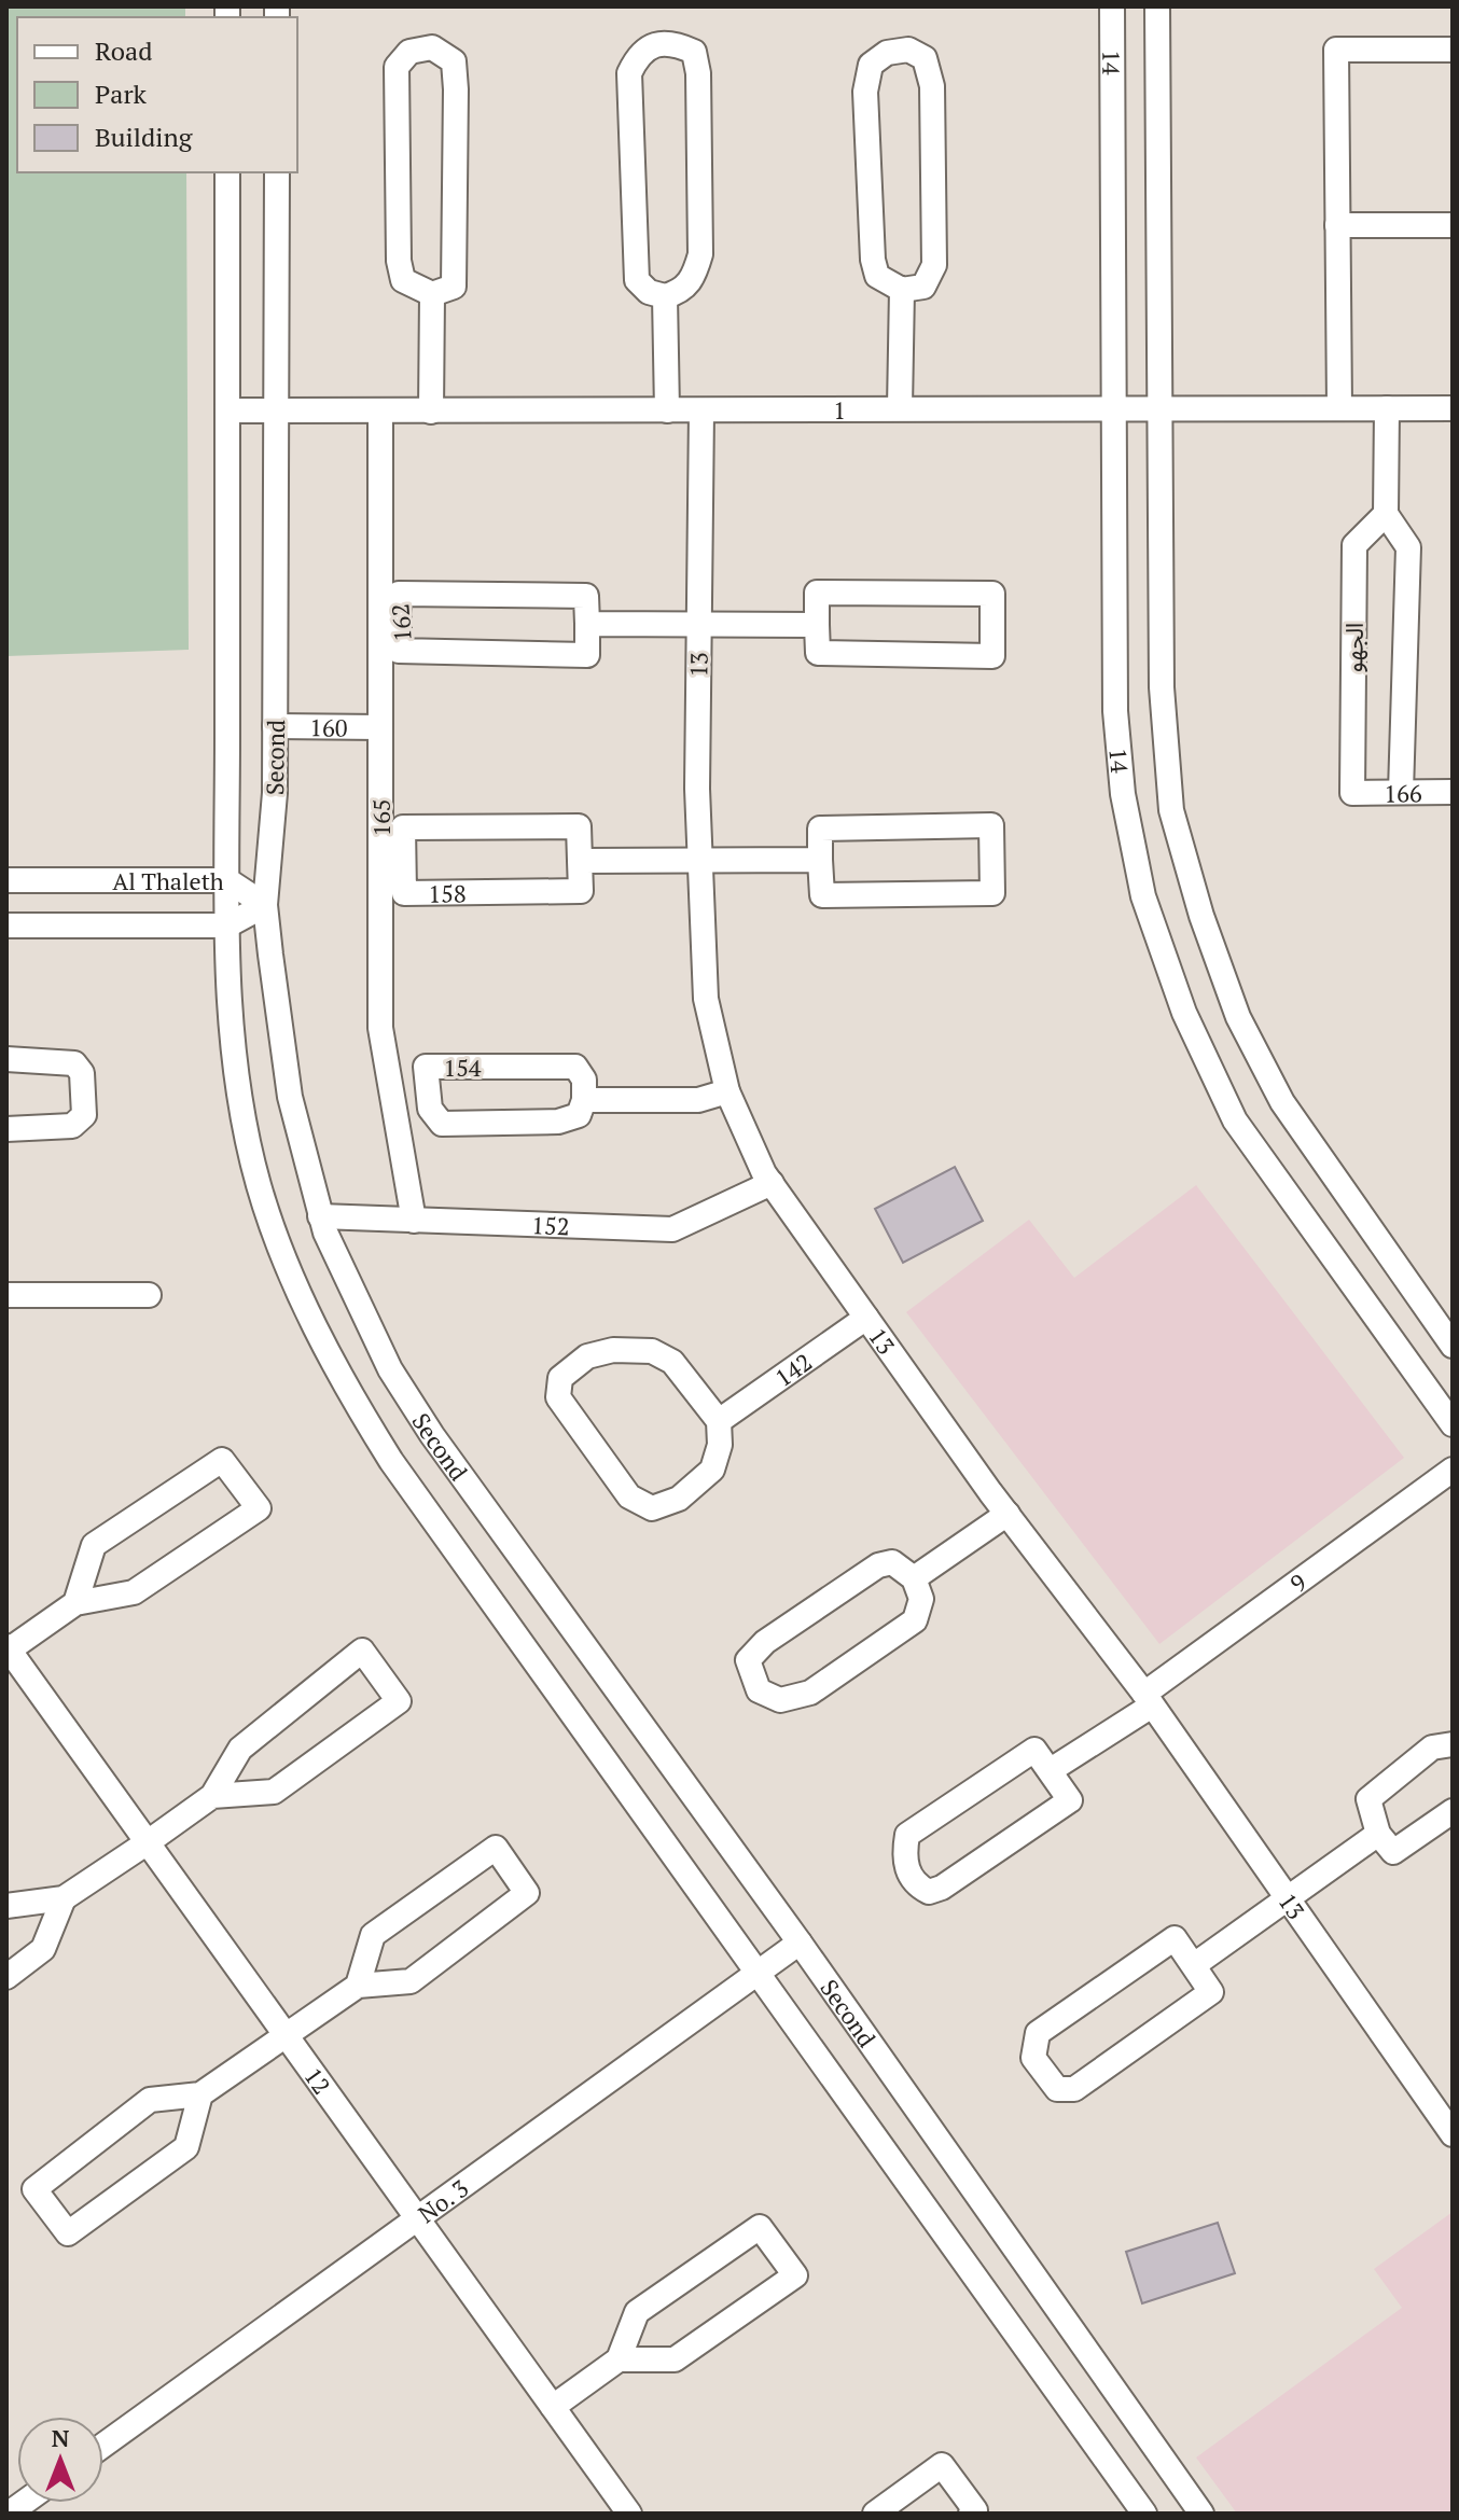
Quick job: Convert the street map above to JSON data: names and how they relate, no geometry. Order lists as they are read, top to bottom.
{
  "streets": {
    "street": [
      "14",
      "1",
      "162",
      "الجهو",
      "13",
      "160",
      "Second",
      "166",
      "165",
      "Al Thaleth",
      "158",
      "154",
      "152",
      "142",
      "9",
      "12",
      "No. 3"
    ]
  },
  "crossings": [
    ["14", "1"],
    ["1", "13"],
    ["1", "Second"],
    ["1", "165"],
    ["الجهو", "166"],
    ["13", "152"],
    ["13", "142"],
    ["13", "9"],
    ["160", "Second"],
    ["160", "165"],
    ["Second", "Al Thaleth"],
    ["Second", "152"],
    ["Second", "No. 3"],
    ["165", "152"],
    ["12", "No. 3"]
  ],
  "legend": ["Road", "Park", "Building"],
  "north": "top"
}
